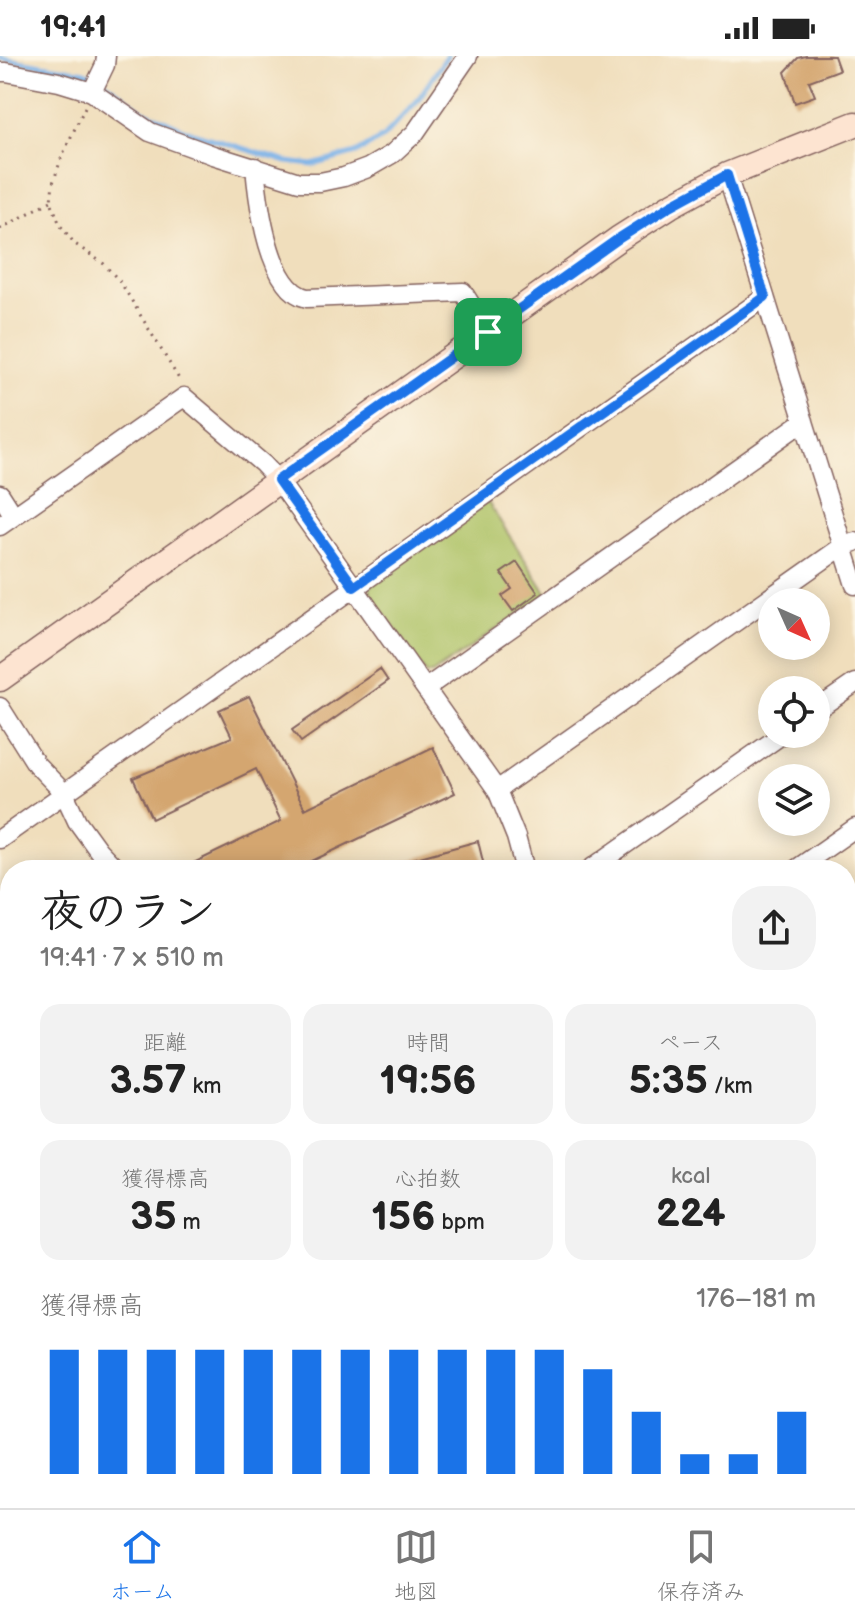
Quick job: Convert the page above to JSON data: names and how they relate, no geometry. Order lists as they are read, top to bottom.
{
  "north": "bottom right",
  "page": {
    "status": "19:41",
    "heading": ["夜のラン", "19:41 · 7 × 510 m"],
    "stats": [
      ["距離", "3.57 km"],
      ["時間", "19:56"],
      ["ペース", "5:35 /km"],
      ["獲得標高", "35 m"],
      ["心拍数", "156 bpm"],
      ["kcal", "224"]
    ],
    "chart": ["獲得標高", "176–181 m"],
    "tabs": ["ホーム", "地図", "保存済み"]
  }
}
